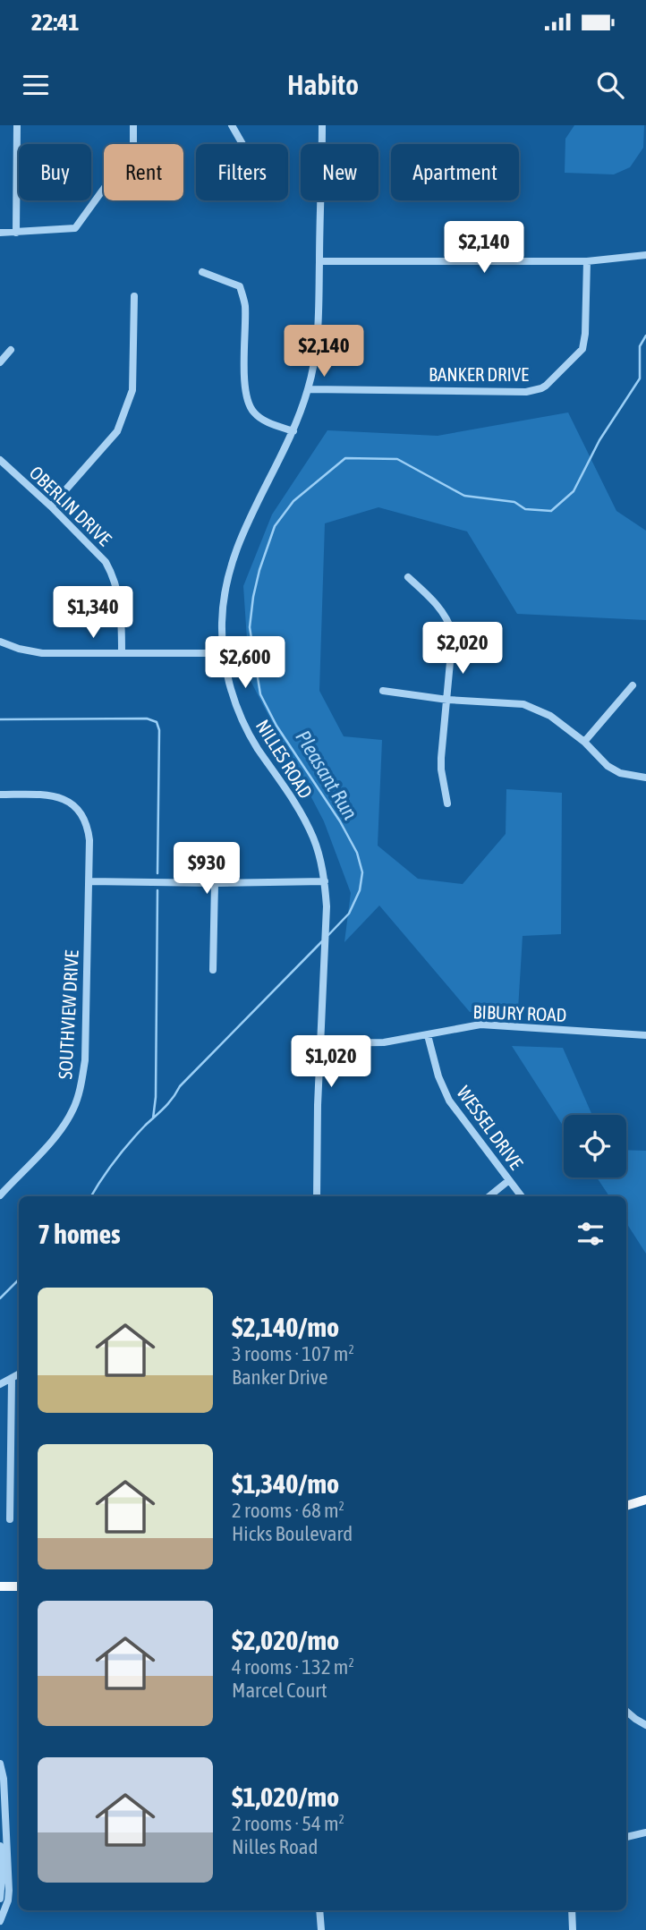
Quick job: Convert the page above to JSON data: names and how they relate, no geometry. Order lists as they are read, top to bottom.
{
  "streets": {
    "street": [
      "BANKER DRIVE",
      "OBERLIN DRIVE",
      "NILLES ROAD",
      "BIBURY ROAD",
      "SOUTHVIEW DRIVE",
      "WESSEL DRIVE"
    ]
  },
  "crossings": [
    ["BANKER DRIVE", "NILLES ROAD"],
    ["NILLES ROAD", "BIBURY ROAD"],
    ["BIBURY ROAD", "WESSEL DRIVE"]
  ],
  "water": ["Pleasant Run"],
  "page": {
    "status": "22:41",
    "header": "Habito",
    "chip": [
      "Buy",
      "Rent",
      "Filters",
      "New",
      "Apartment"
    ],
    "price": [
      "$2,140",
      "$2,140",
      "$1,340",
      "$2,020",
      "$2,600",
      "$930",
      "$1,020"
    ],
    "heading": "7 homes",
    "list": [
      {
        "name": "$2,140/mo",
        "note": "3 rooms · 107 m² · Banker Drive"
      },
      {
        "name": "$1,340/mo",
        "note": "2 rooms · 68 m² · Hicks Boulevard"
      },
      {
        "name": "$2,020/mo",
        "note": "4 rooms · 132 m² · Marcel Court"
      },
      {
        "name": "$1,020/mo",
        "note": "2 rooms · 54 m² · Nilles Road"
      }
    ]
  }
}
